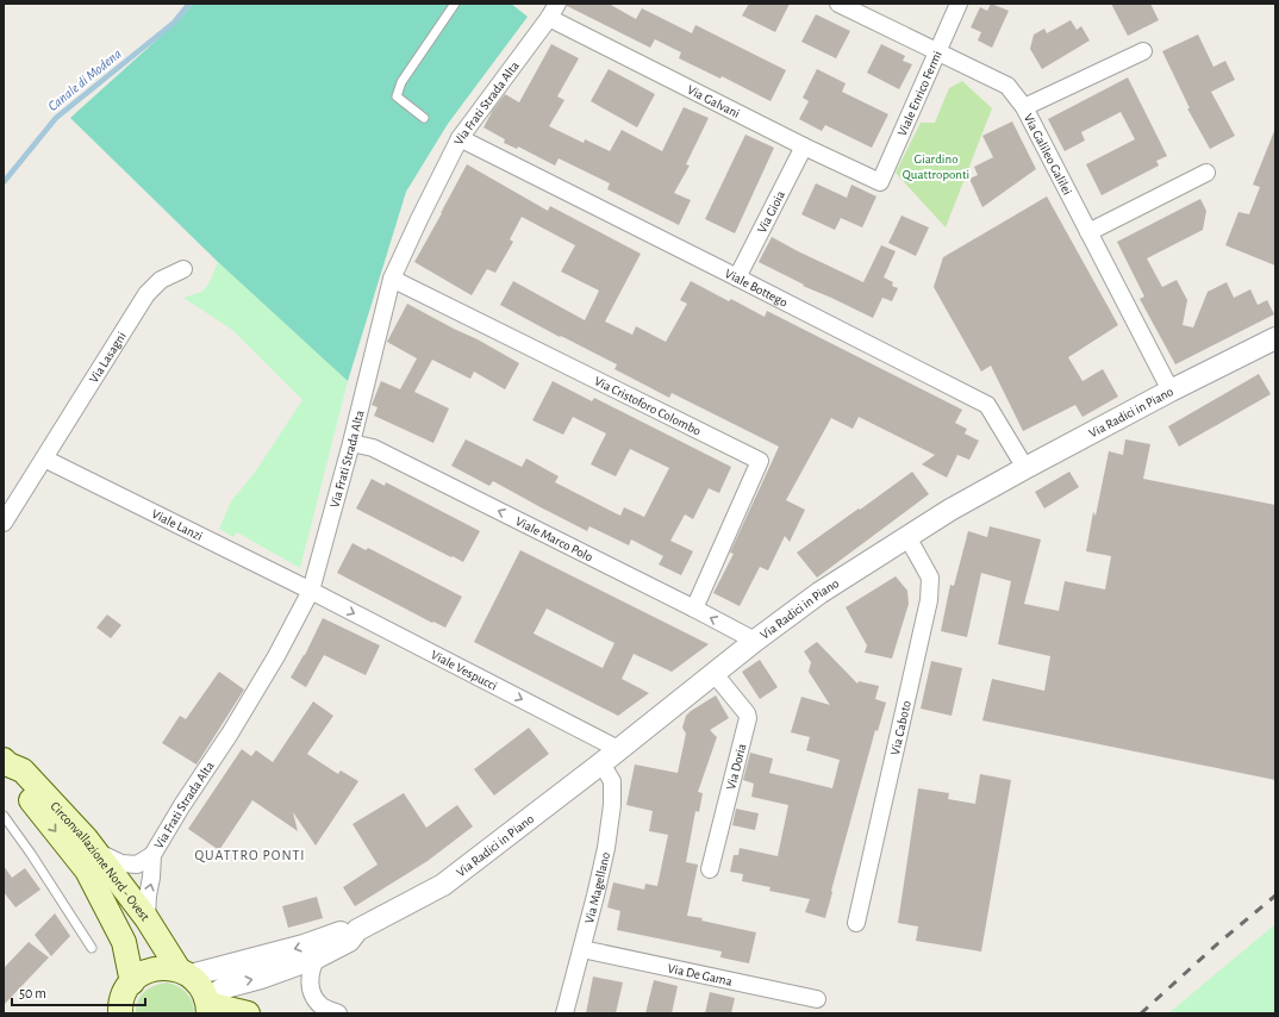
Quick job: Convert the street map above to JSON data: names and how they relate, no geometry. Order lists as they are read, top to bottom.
{
  "streets": {
    "main road": ["Via Radici in Piano", "Circonvallazione Nord - Ovest"],
    "street": [
      "Viale Enrico Fermi",
      "Via Galvani",
      "Via Frati Strada Alta",
      "Via Galileo Galilei",
      "Via Gioia",
      "Viale Bottego",
      "Via Lasagni",
      "Via Cristoforo Colombo",
      "Viale Lanzi",
      "Viale Marco Polo",
      "Viale Vespucci",
      "Via Caboto",
      "Via Doria",
      "Via Magellano",
      "Via De Gama"
    ]
  },
  "crossings": [
    ["Viale Enrico Fermi", "Via Galvani"],
    ["Viale Enrico Fermi", "Via Galileo Galilei"],
    ["Via Galvani", "Via Frati Strada Alta"],
    ["Via Galvani", "Via Gioia"],
    ["Via Frati Strada Alta", "Viale Bottego"],
    ["Via Frati Strada Alta", "Via Cristoforo Colombo"],
    ["Via Frati Strada Alta", "Viale Lanzi"],
    ["Via Frati Strada Alta", "Viale Marco Polo"],
    ["Via Frati Strada Alta", "Viale Vespucci"],
    ["Via Frati Strada Alta", "Circonvallazione Nord - Ovest"],
    ["Via Galileo Galilei", "Via Radici in Piano"],
    ["Via Gioia", "Viale Bottego"],
    ["Viale Bottego", "Via Radici in Piano"],
    ["Via Lasagni", "Viale Lanzi"],
    ["Via Cristoforo Colombo", "Viale Marco Polo"],
    ["Via Radici in Piano", "Viale Marco Polo"],
    ["Via Radici in Piano", "Viale Vespucci"],
    ["Via Radici in Piano", "Via Caboto"],
    ["Via Radici in Piano", "Via Doria"],
    ["Via Radici in Piano", "Circonvallazione Nord - Ovest"],
    ["Via Radici in Piano", "Via Magellano"],
    ["Viale Lanzi", "Viale Vespucci"],
    ["Via Magellano", "Via De Gama"]
  ],
  "one_way": ["Viale Marco Polo", "Viale Vespucci"],
  "districts": ["QUATTRO PONTI"],
  "water": ["Canale di Modena"],
  "parks": ["Giardino Quattroponti"],
  "scale_bar": "50 m"
}
